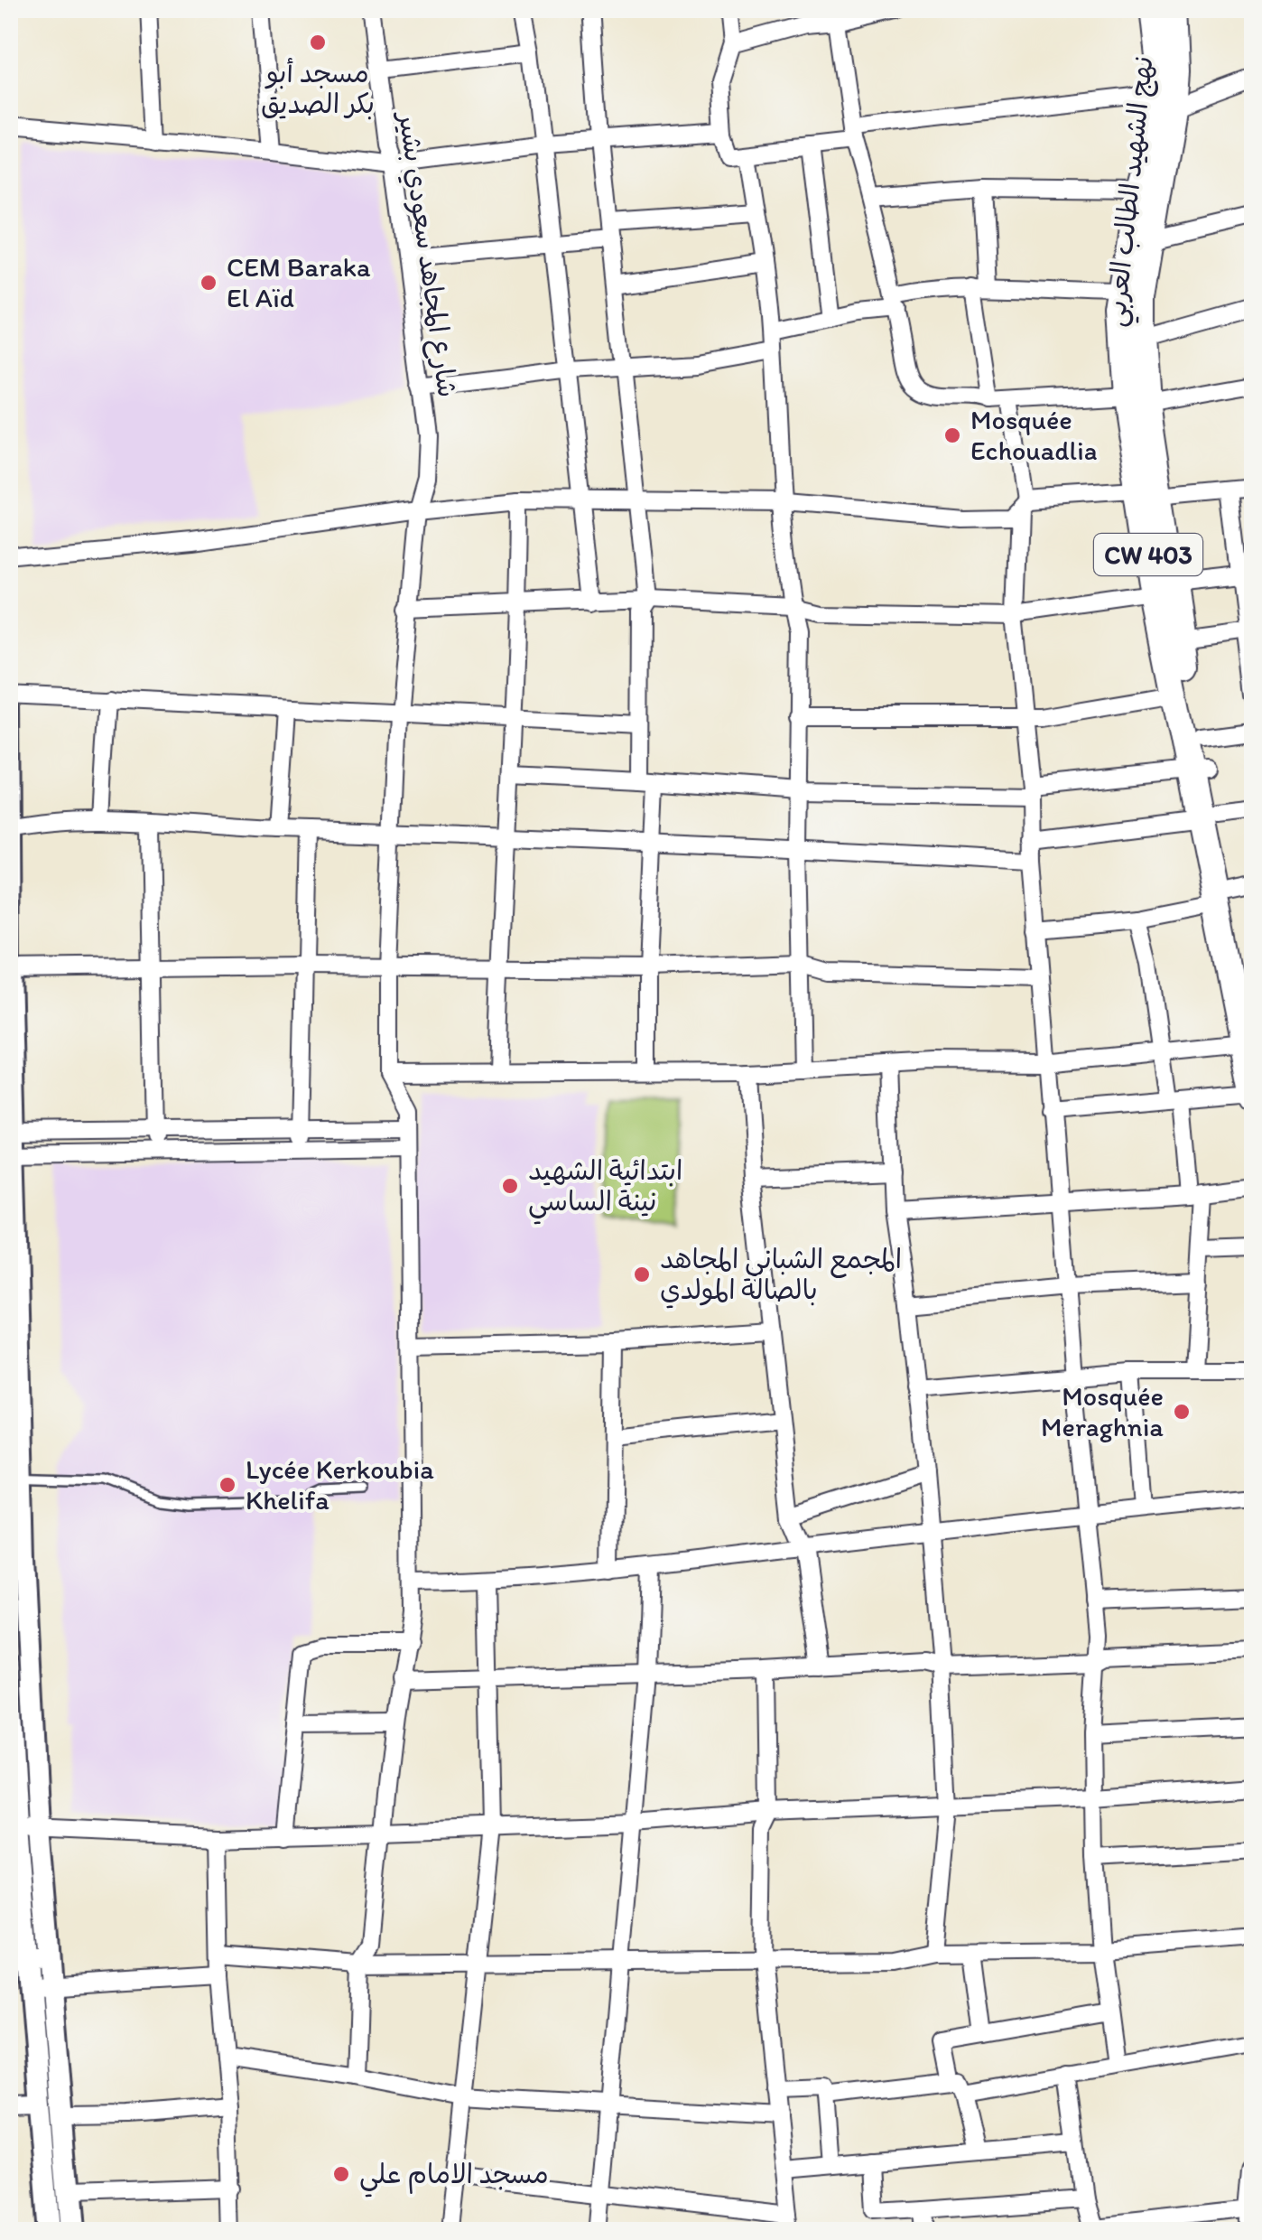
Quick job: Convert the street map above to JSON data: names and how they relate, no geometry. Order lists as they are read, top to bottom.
{
  "streets": {
    "main road": ["نهج الشهيد الطالب العربي", "CW 403"],
    "street": ["شارع المجاهد سعودي بشير"]
  },
  "places": [
    "مسجد أبو بكر الصديق",
    "CEM Baraka El Aïd",
    "Mosquée Echouadlia",
    "ابتدائية الشهيد نينة الساسي",
    "المجمع الشباني المجاهد بالصالة المولدي",
    "Mosquée Meraghnia",
    "Lycée Kerkoubia Khelifa",
    "مسجد الامام علي"
  ]
}
